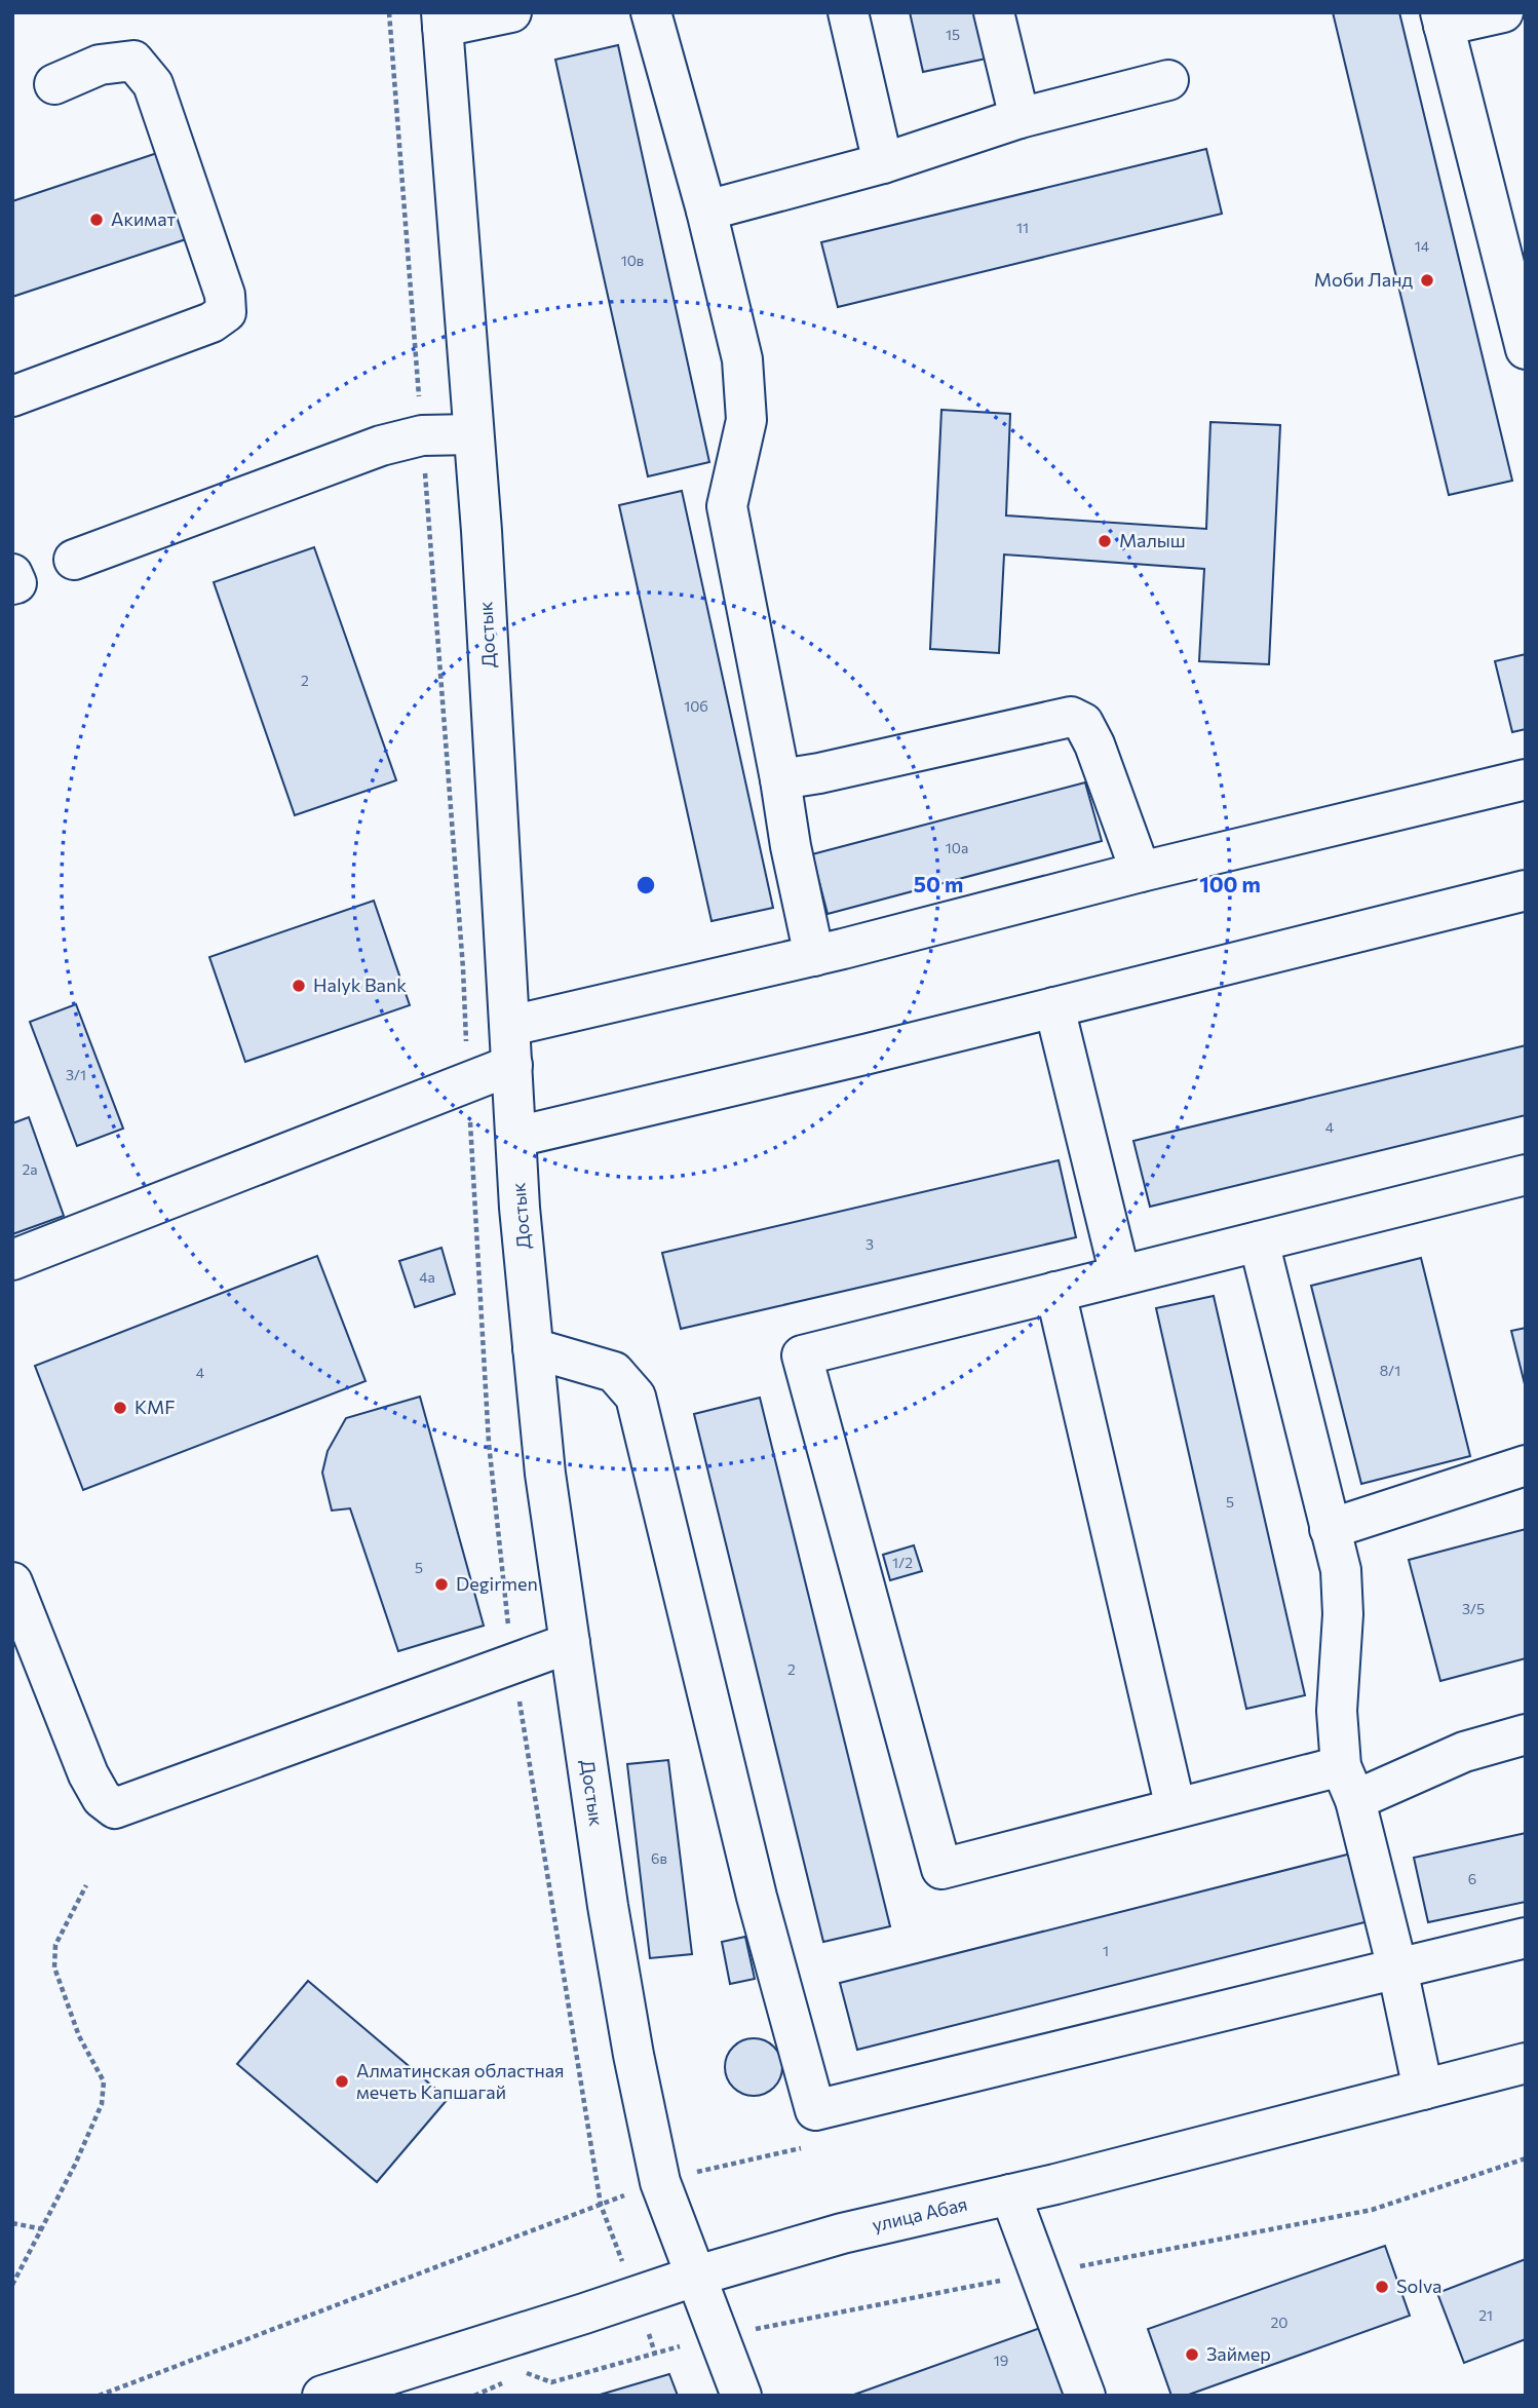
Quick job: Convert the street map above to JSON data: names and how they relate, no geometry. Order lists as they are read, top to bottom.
{
  "streets": {
    "street": ["Достык", "улица Абая"]
  },
  "crossings": [
    ["Достык", "улица Абая"]
  ],
  "places": [
    "Акимат",
    "Моби Ланд",
    "Малыш",
    "Halyk Bank",
    "KMF",
    "Degirmen",
    "Алматинская областная мечеть Капшагай",
    "Solva",
    "Займер"
  ],
  "house_numbers": [
    "15",
    "11",
    "14",
    "10в",
    "2",
    "10б",
    "10а",
    "3/1",
    "4",
    "2а",
    "3",
    "4а",
    "8/1",
    "4",
    "5",
    "1/2",
    "5",
    "3/5",
    "2",
    "6в",
    "6",
    "1",
    "21",
    "20",
    "19"
  ],
  "rings": ["50 m", "100 m"]
}
